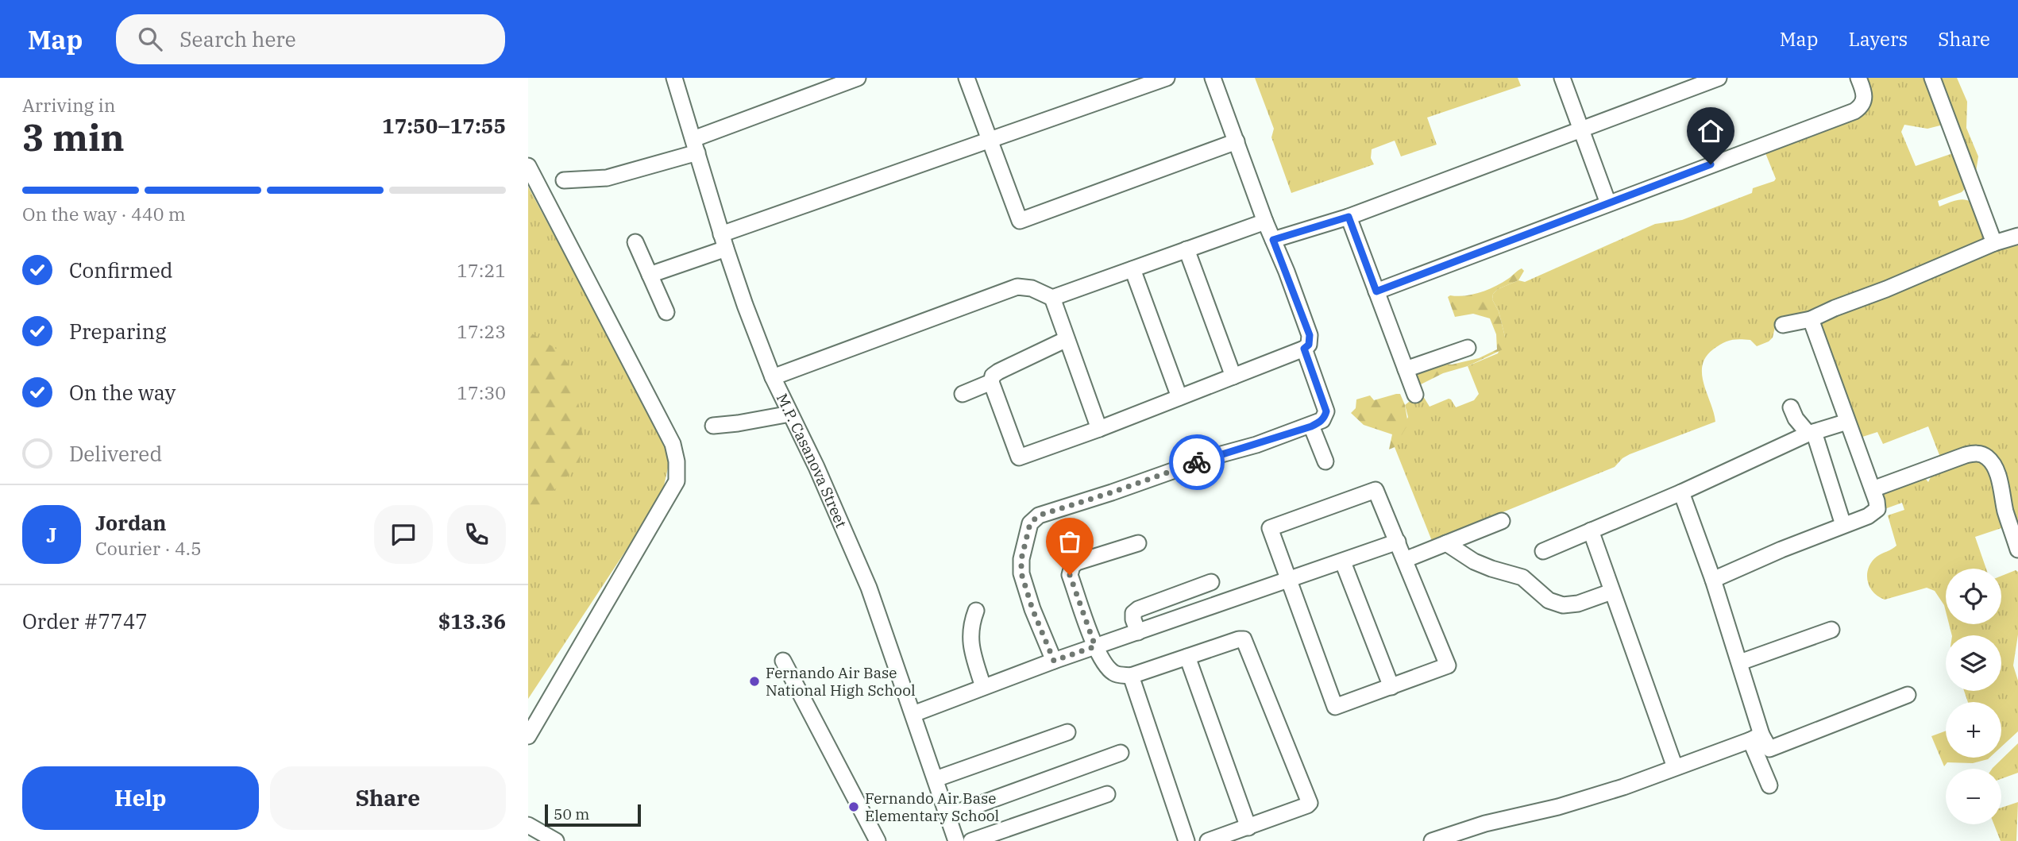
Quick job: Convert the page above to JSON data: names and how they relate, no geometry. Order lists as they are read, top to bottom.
{
  "streets": {
    "street": ["M.P. Casanova Street"]
  },
  "places": ["Fernando Air Base National High School", "Fernando Air Base Elementary School"],
  "scale_bar": "50 m",
  "page": {
    "header": "Map",
    "search": "Search here",
    "nav": ["Map", "Layers", "Share"],
    "heading": ["3 min", "Arriving in", "17:50–17:55"],
    "panel": [
      "Jordan",
      "Courier · 4.5",
      "Order #7747",
      "$13.36"
    ],
    "bar": "On the way · 440 m",
    "list": [
      ["Confirmed", "17:21"],
      ["Preparing", "17:23"],
      ["On the way", "17:30"],
      "Delivered"
    ],
    "round": "J",
    "map_buttons": ["+", "−"],
    "buttons": ["Help", "Share"],
    "scale": "50 m"
  }
}
